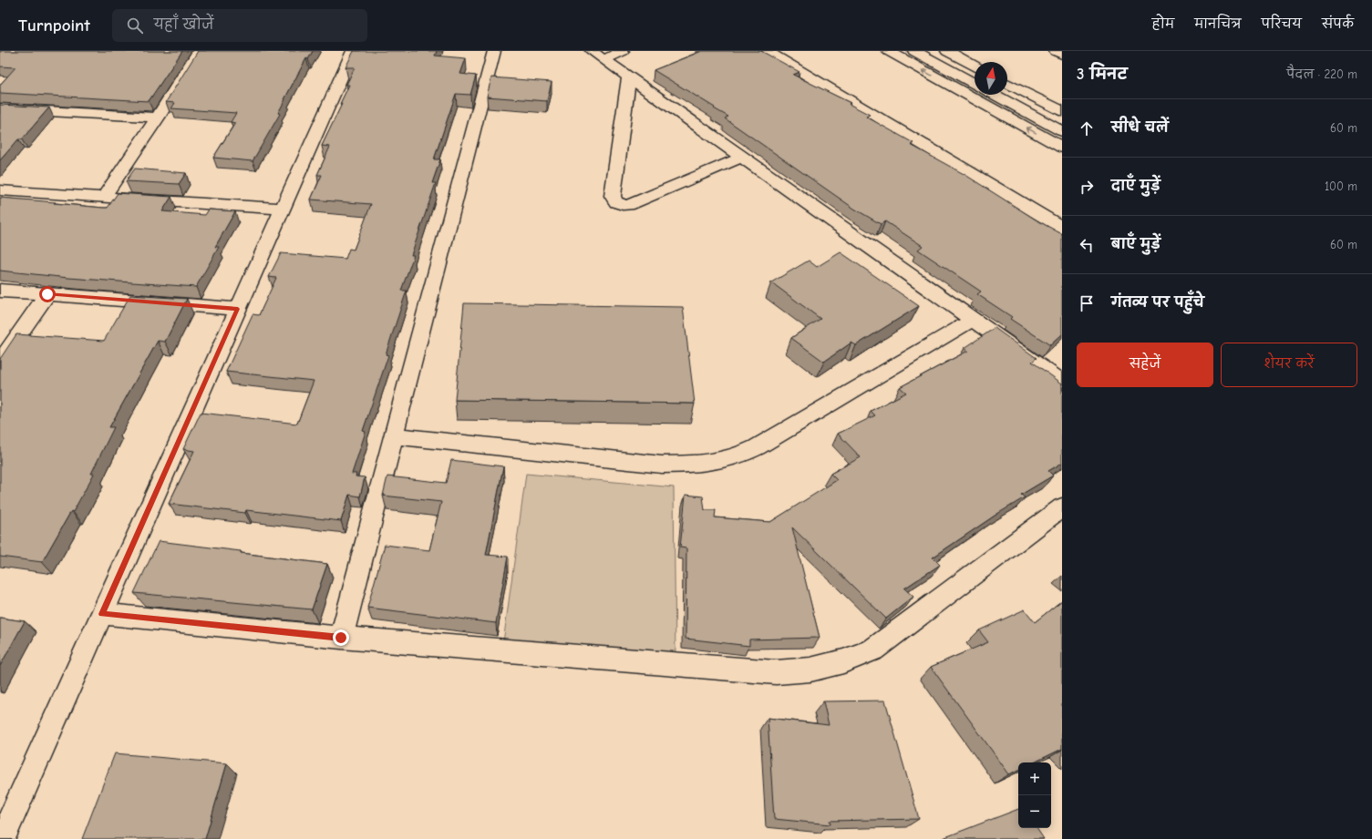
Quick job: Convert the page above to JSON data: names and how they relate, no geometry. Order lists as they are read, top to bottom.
{
  "north": "top",
  "page": {
    "header": "Turnpoint",
    "search": "यहाँ खोजें",
    "nav": [
      "होम",
      "मानचित्र",
      "परिचय",
      "संपर्क"
    ],
    "heading": ["3 मिनट", "पैदल · 220 m"],
    "list": [
      ["सीधे चलें", "60 m"],
      ["दाएँ मुड़ें", "100 m"],
      ["बाएँ मुड़ें", "60 m"],
      "गंतव्य पर पहुँचे"
    ],
    "buttons": ["सहेजें", "शेयर करें"],
    "map_buttons": ["+", "−"]
  }
}
